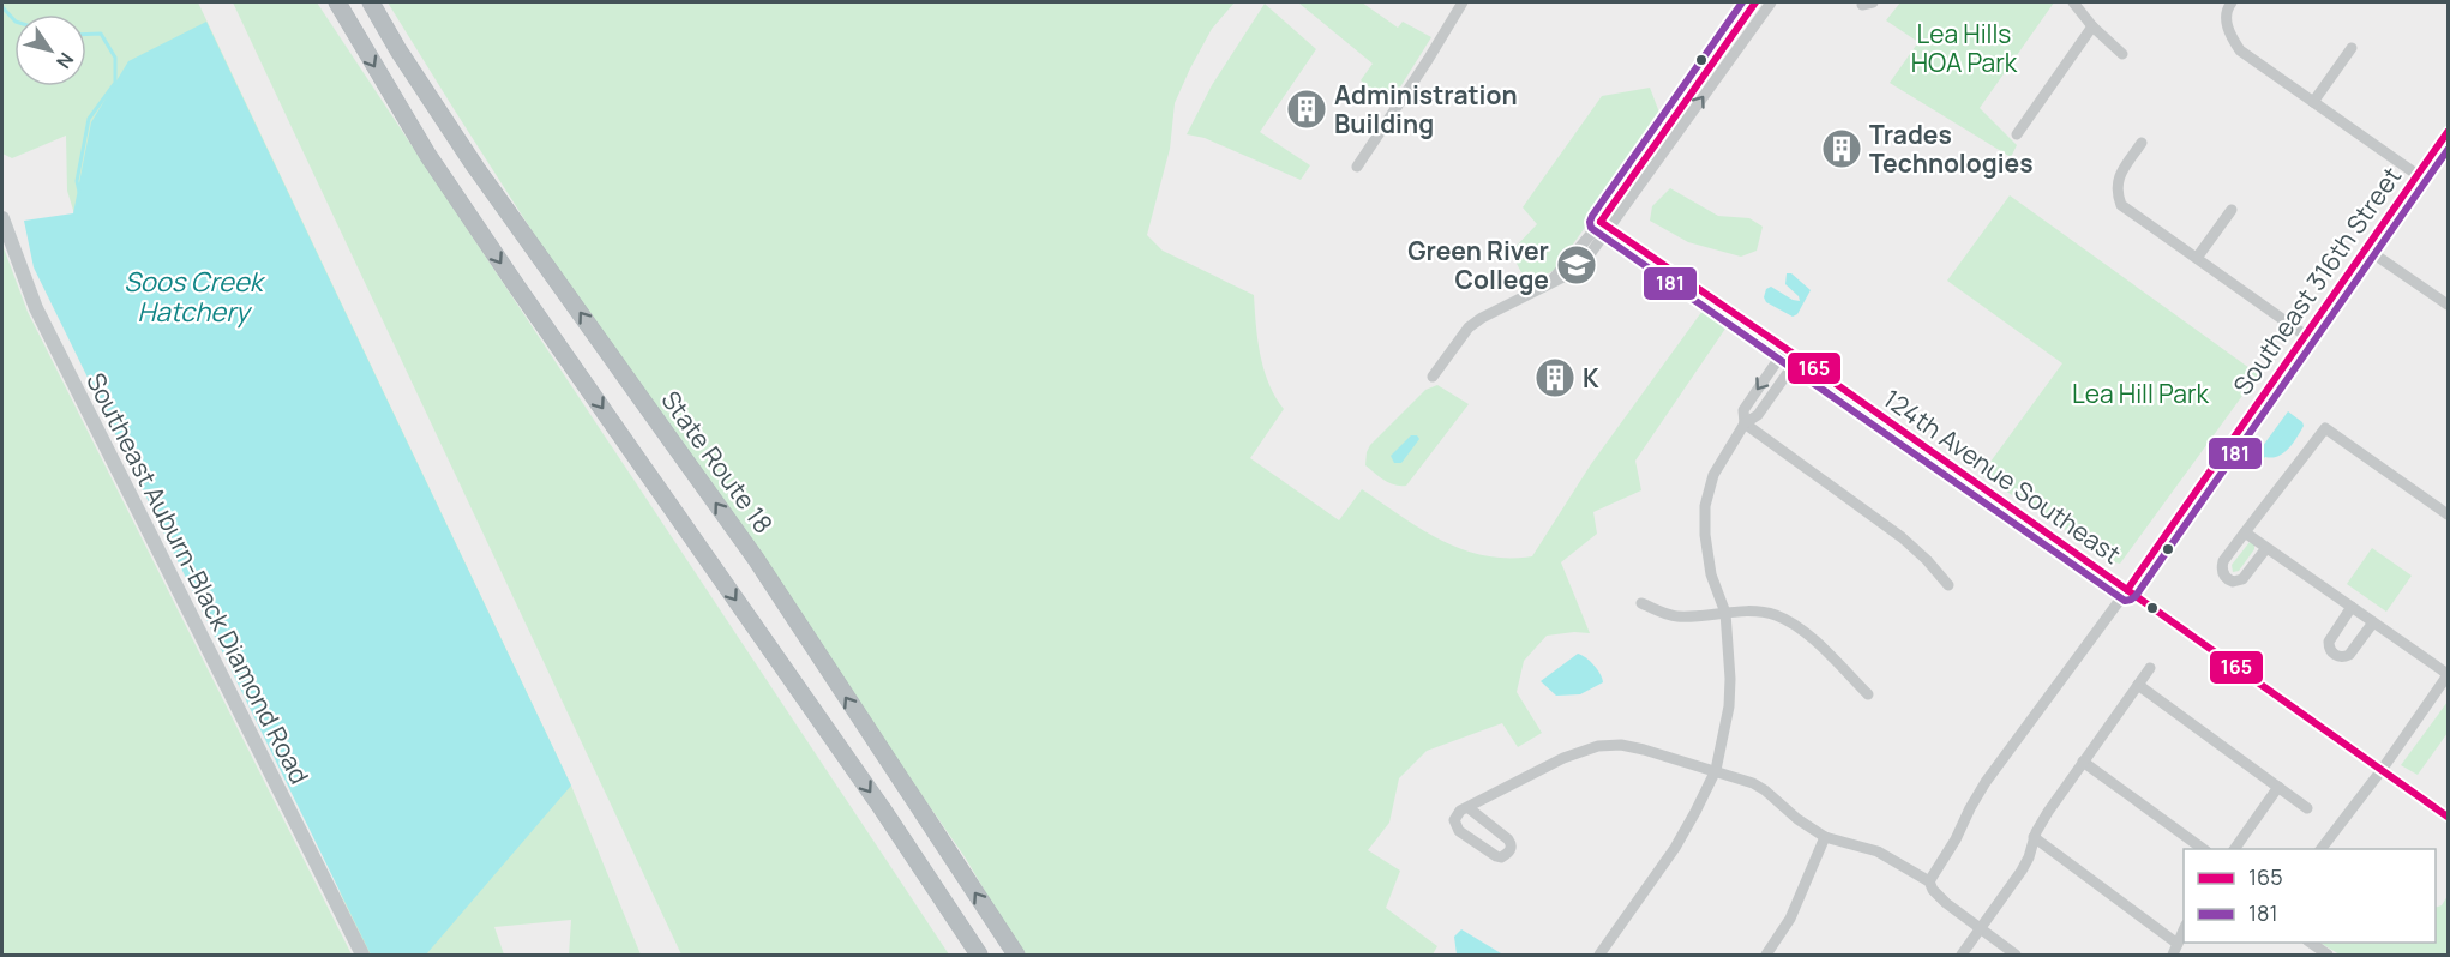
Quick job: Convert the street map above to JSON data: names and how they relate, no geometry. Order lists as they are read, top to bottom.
{
  "streets": {
    "highway": ["State Route 18"],
    "main road": ["Southeast Auburn-Black Diamond Road"],
    "street": ["Southeast 316th Street", "124th Avenue Southeast"]
  },
  "crossings": [
    ["Southeast 316th Street", "124th Avenue Southeast"]
  ],
  "water": ["Soos Creek Hatchery"],
  "parks": ["Lea Hills HOA Park", "Lea Hill Park"],
  "places": {
    "building": ["Administration Building", "Trades Technologies", "K"],
    "school or university": ["Green River College"]
  },
  "lines": ["transit line 165", "transit line 181"],
  "legend": ["165", "181"],
  "north": "bottom right"
}
